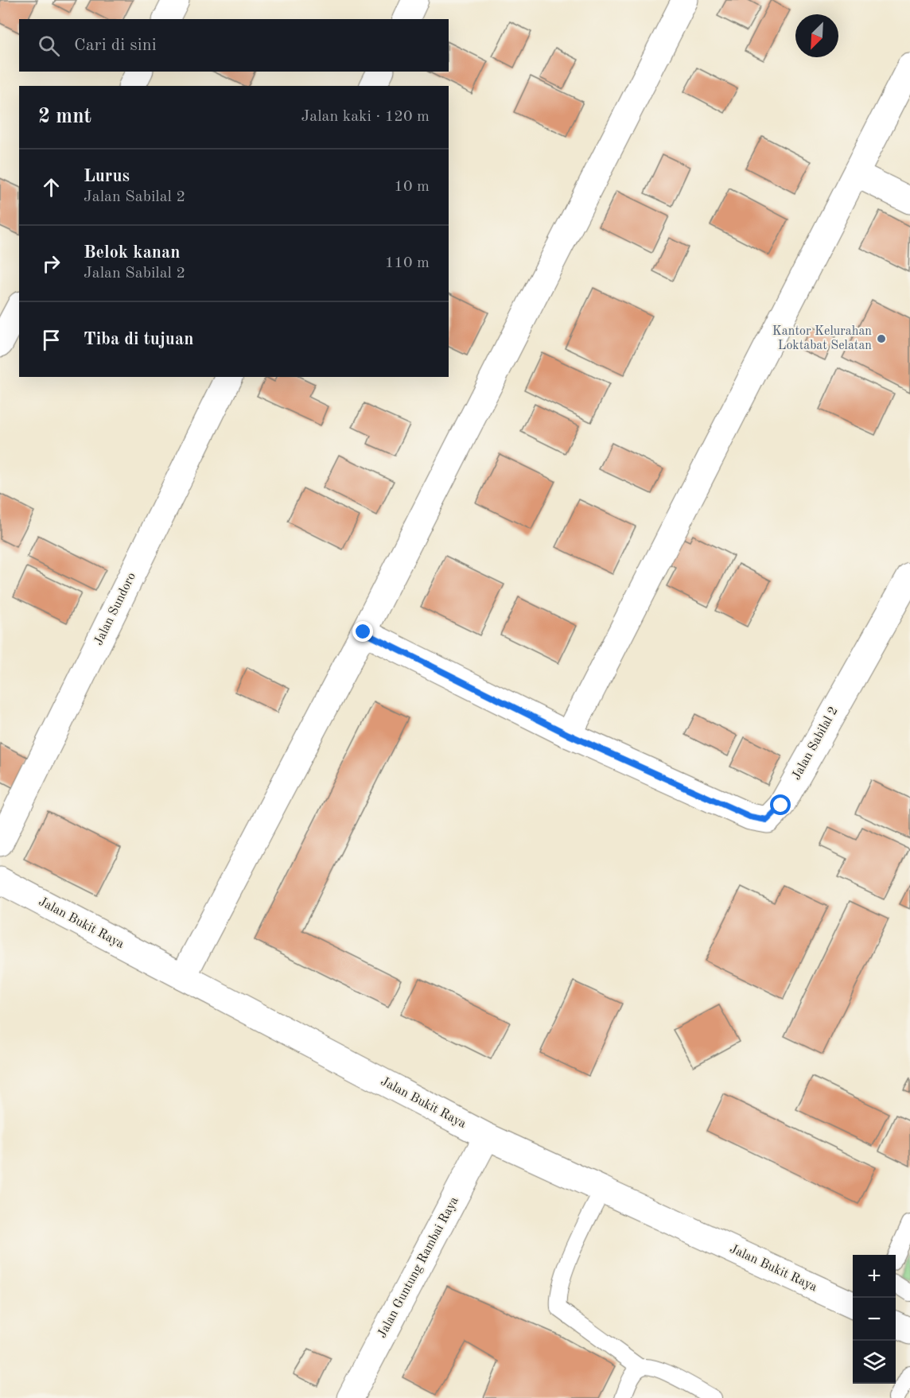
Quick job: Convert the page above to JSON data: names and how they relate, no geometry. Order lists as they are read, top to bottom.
{
  "streets": {
    "street": [
      "Jalan Sundoro",
      "Jalan Sabilal 2",
      "Jalan Bukit Raya",
      "Jalan Guntung Rambai Raya"
    ]
  },
  "crossings": [
    ["Jalan Bukit Raya", "Jalan Guntung Rambai Raya"]
  ],
  "places": ["Kantor Kelurahan Loktabat Selatan"],
  "north": "bottom left",
  "page": {
    "search": "Cari di sini",
    "heading": ["2 mnt", "Jalan kaki · 120 m"],
    "list": [
      ["Lurus", "Jalan Sabilal 2", "10 m"],
      ["Belok kanan", "Jalan Sabilal 2", "110 m"],
      "Tiba di tujuan"
    ],
    "map_buttons": ["+", "−"]
  }
}
